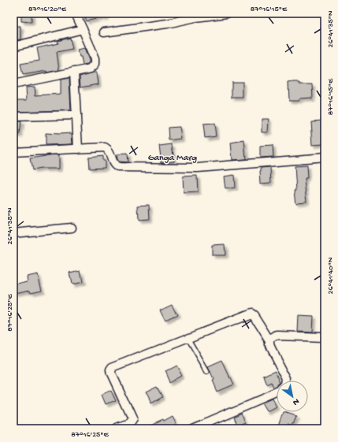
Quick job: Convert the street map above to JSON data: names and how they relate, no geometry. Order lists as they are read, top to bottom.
{
  "streets": {
    "street": ["Ganga Marg"]
  },
  "north": "bottom right",
  "coordinates": [
    "87°16'20\"E",
    "87°16'15\"E",
    "26°41'35\"N",
    "26°41'40\"N",
    "87°16'25\"E"
  ]
}
